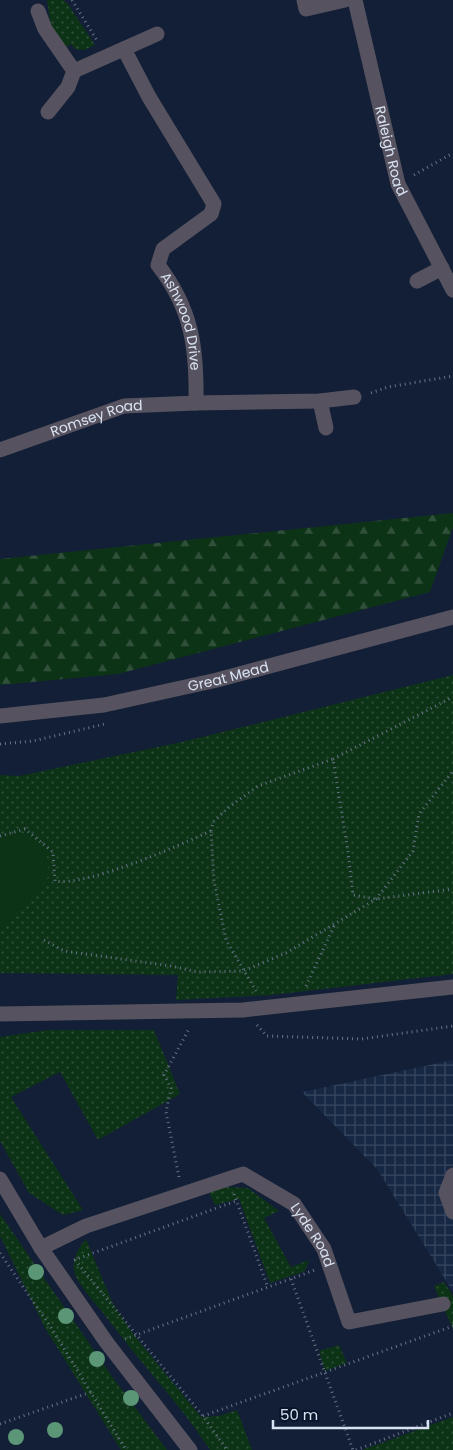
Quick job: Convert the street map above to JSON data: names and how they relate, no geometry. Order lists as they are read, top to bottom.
{
  "streets": {
    "street": [
      "Raleigh Road",
      "Ashwood Drive",
      "Romsey Road",
      "Great Mead",
      "Lyde Road"
    ]
  },
  "crossings": [
    ["Ashwood Drive", "Romsey Road"]
  ],
  "scale_bar": "50 m"
}
